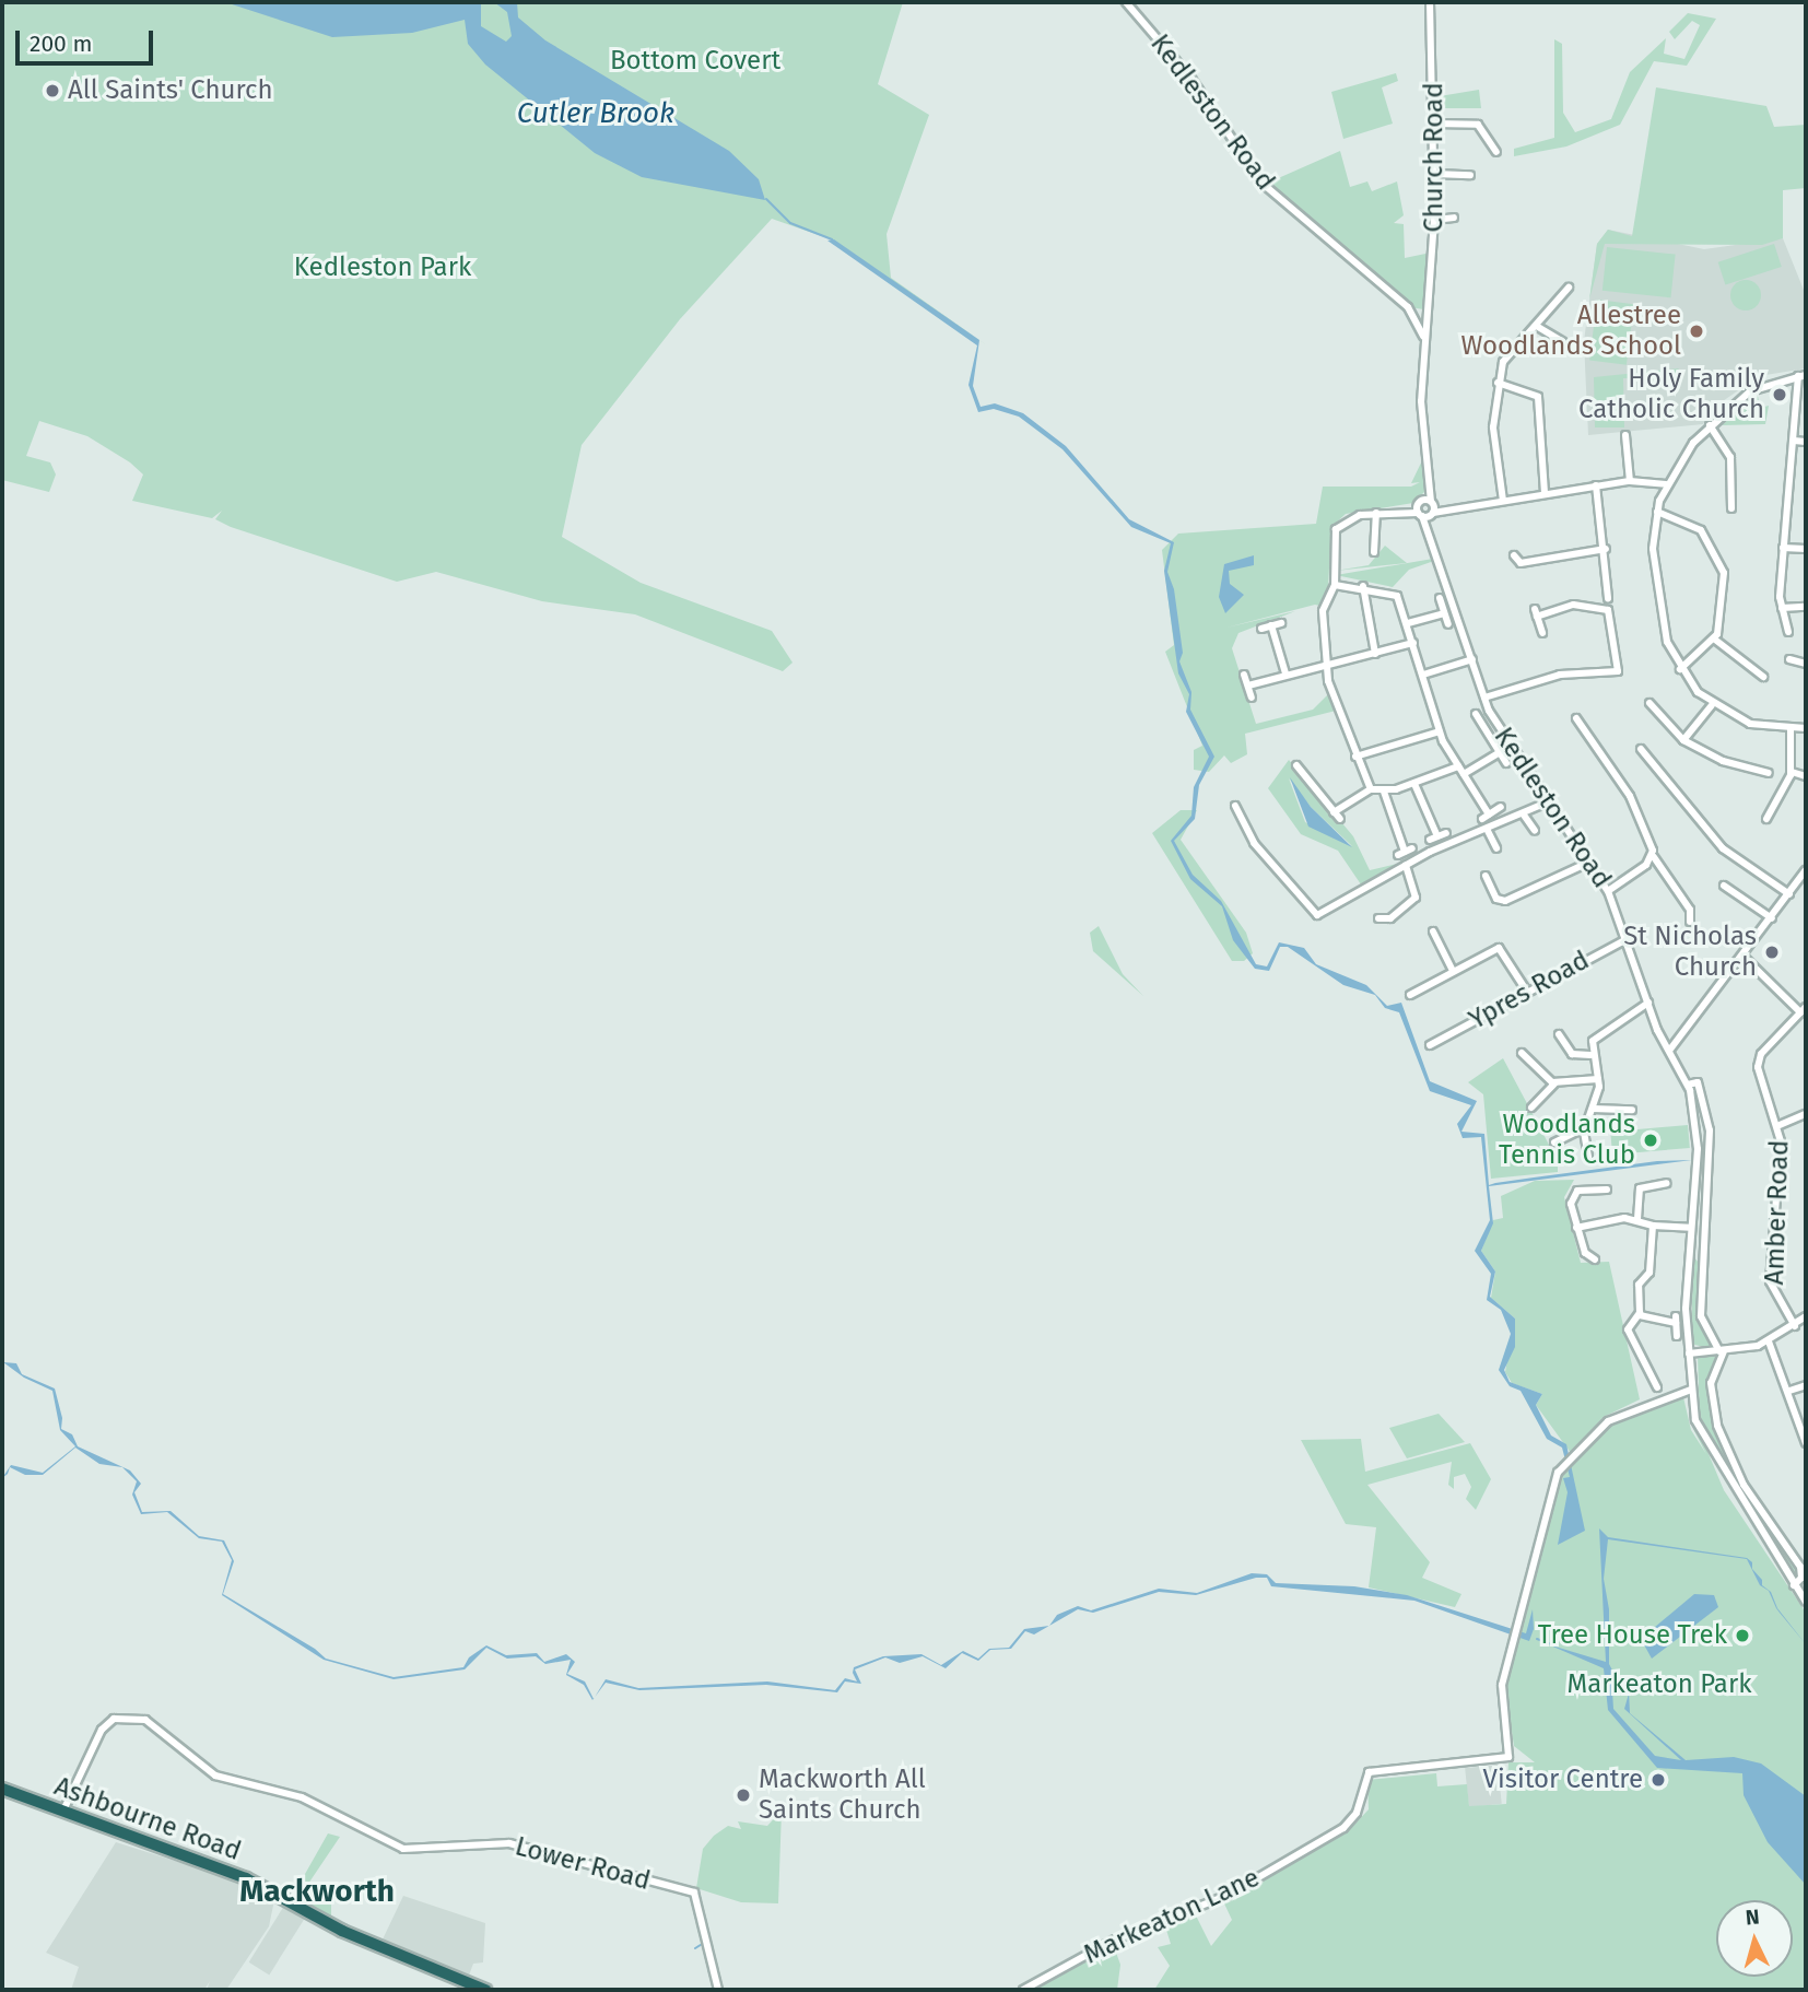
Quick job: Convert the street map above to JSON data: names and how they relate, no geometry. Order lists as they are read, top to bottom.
{
  "streets": {
    "highway": ["Ashbourne Road"],
    "street": [
      "Kedleston Road",
      "Church Road",
      "Ypres Road",
      "Amber Road",
      "Lower Road",
      "Markeaton Lane"
    ]
  },
  "crossings": [
    ["Kedleston Road", "Church Road"],
    ["Kedleston Road", "Ypres Road"],
    ["Kedleston Road", "Markeaton Lane"],
    ["Ashbourne Road", "Lower Road"]
  ],
  "districts": ["Mackworth"],
  "water": ["Cutler Brook"],
  "parks": ["Bottom Covert", "Kedleston Park", "Markeaton Park"],
  "places": [
    "All Saints' Church",
    "Allestree Woodlands School",
    "Holy Family Catholic Church",
    "St Nicholas Church",
    "Woodlands Tennis Club",
    "Tree House Trek",
    "Visitor Centre",
    "Mackworth All Saints Church"
  ],
  "scale_bar": "200 m",
  "north": "top"
}
